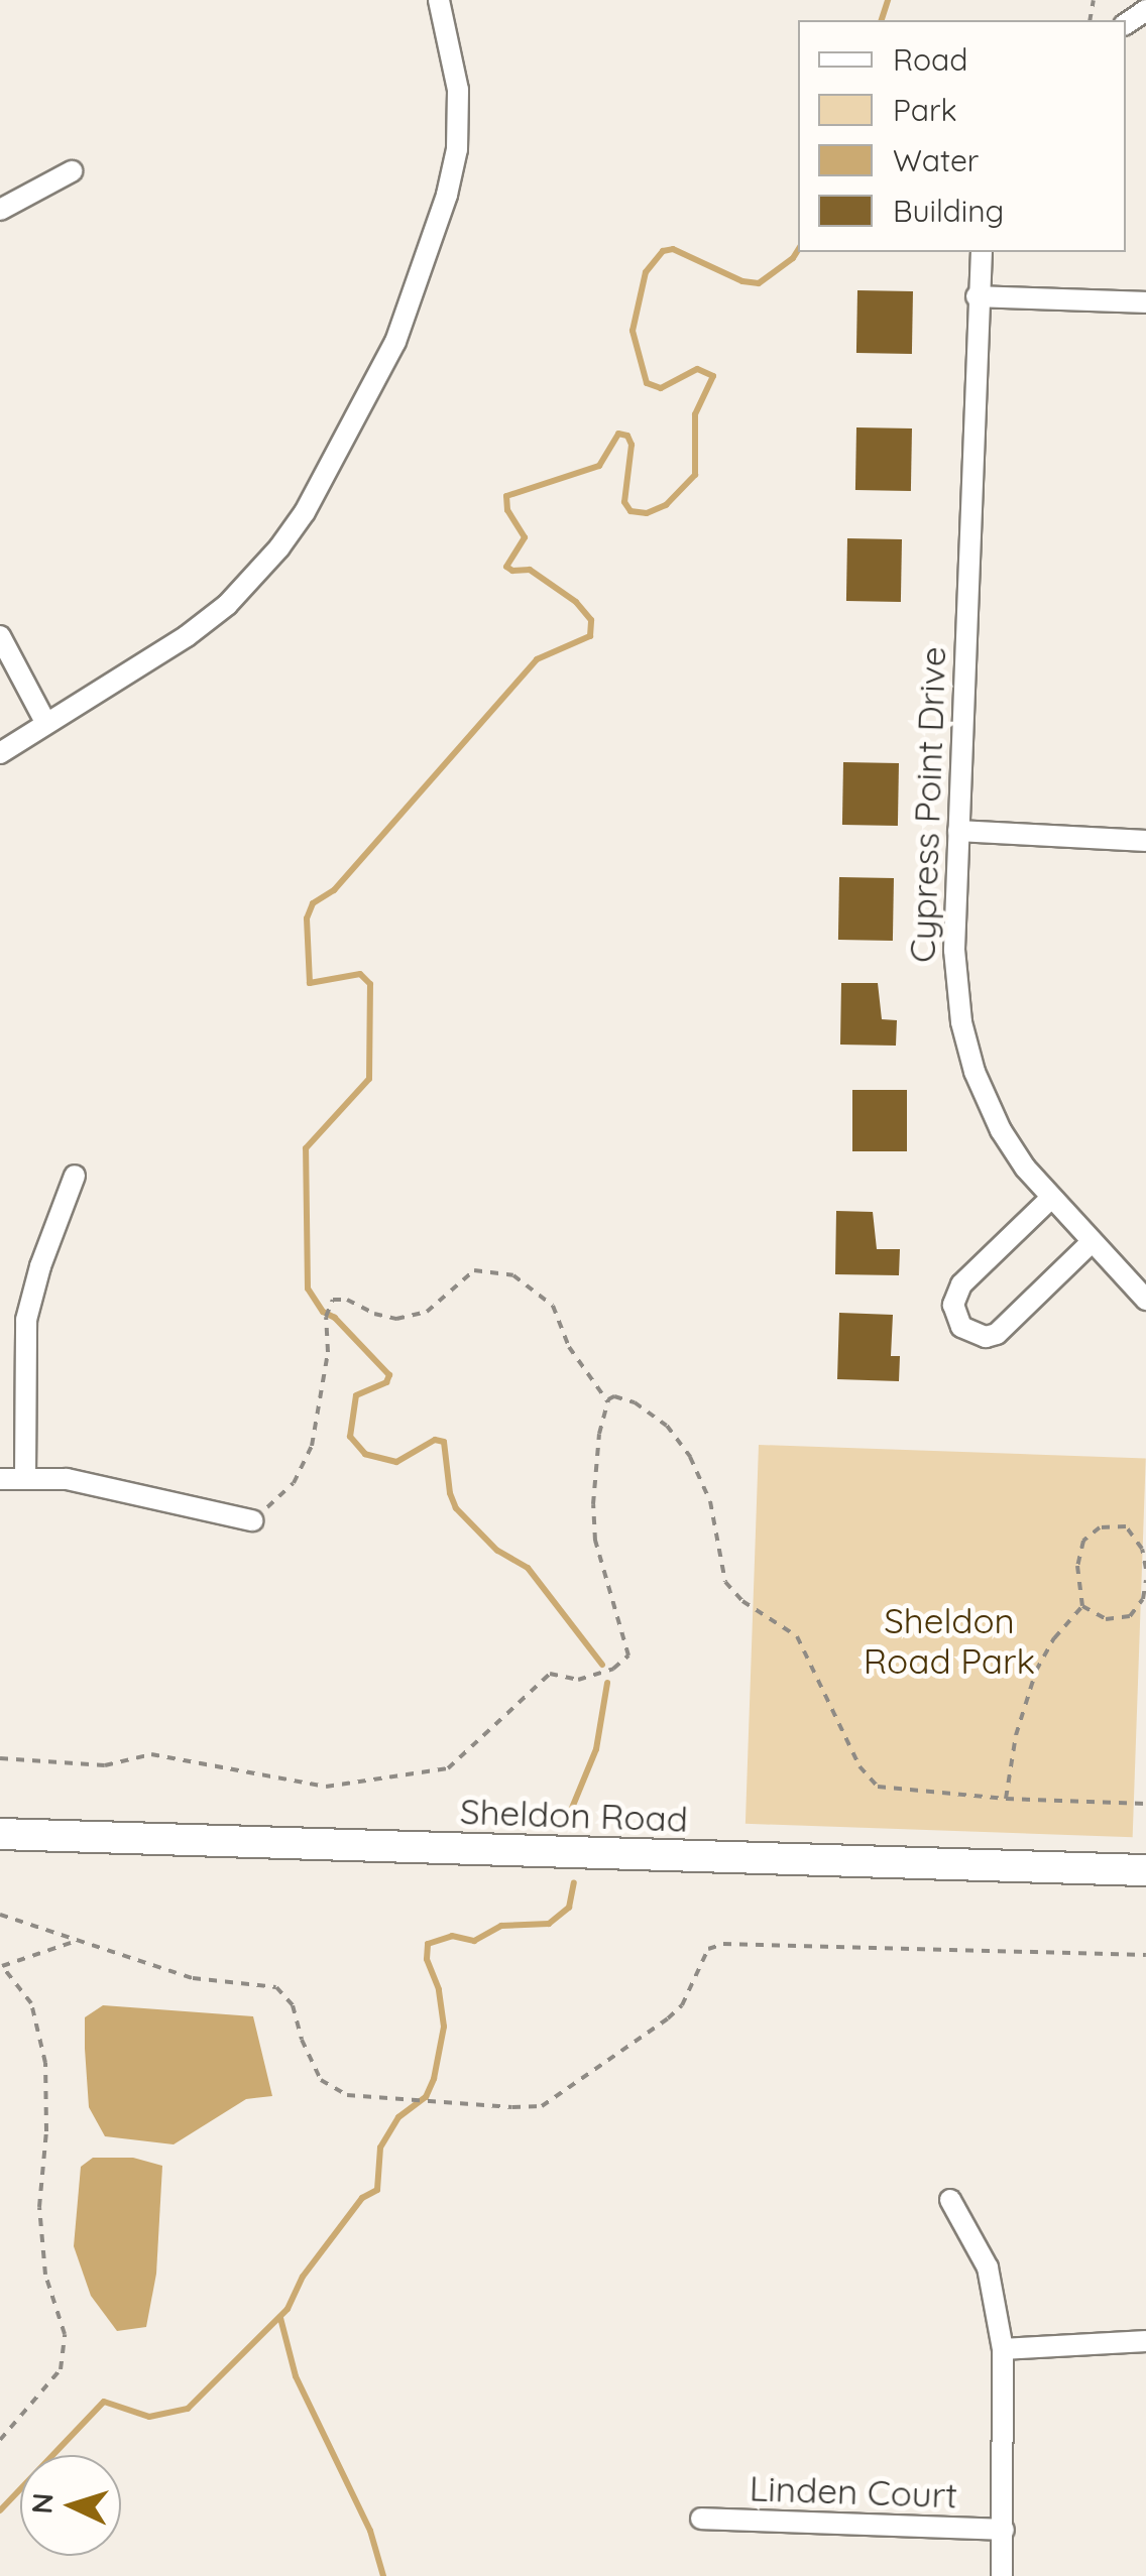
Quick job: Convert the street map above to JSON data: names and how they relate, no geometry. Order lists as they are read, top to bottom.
{
  "streets": {
    "main road": ["Sheldon Road"],
    "street": ["Cypress Point Drive", "Linden Court"]
  },
  "parks": ["Sheldon Road Park"],
  "legend": [
    "Road",
    "Park",
    "Water",
    "Building"
  ],
  "north": "left"
}
